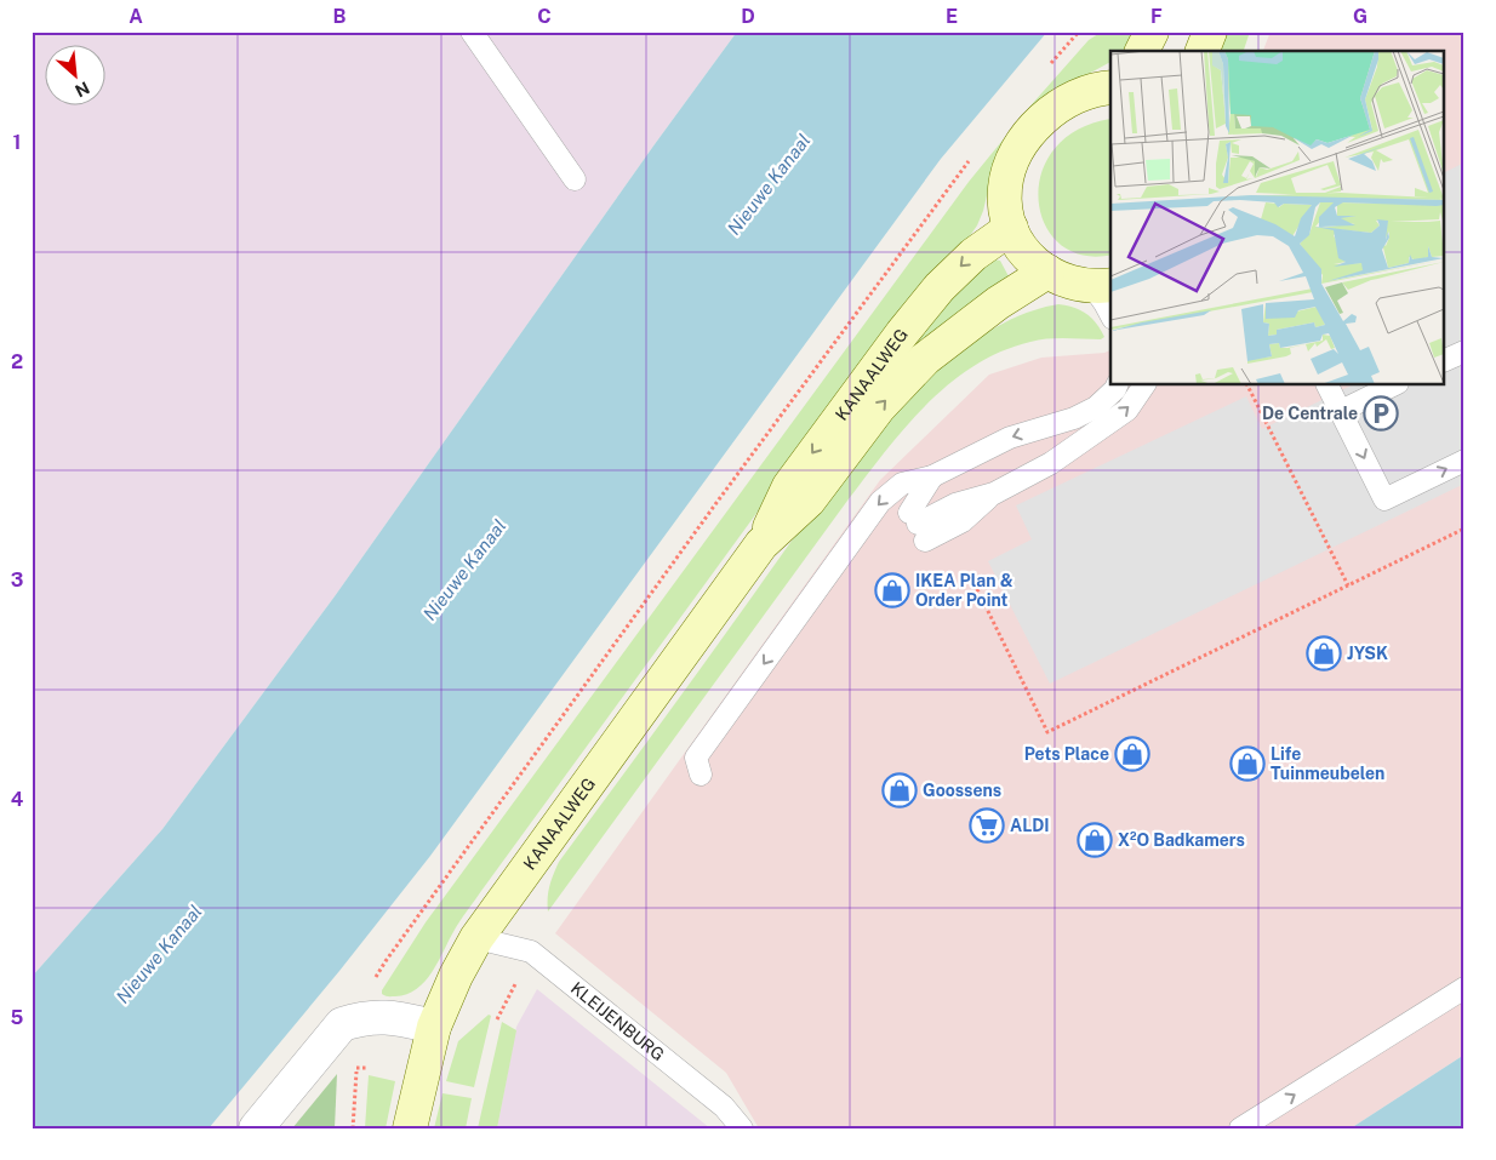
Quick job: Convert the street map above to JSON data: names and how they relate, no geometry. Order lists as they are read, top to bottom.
{
  "streets": {
    "main road": ["KANAALWEG"],
    "lane": ["KLEIJENBURG"]
  },
  "crossings": [
    ["KANAALWEG", "KLEIJENBURG"]
  ],
  "water": ["Nieuwe Kanaal"],
  "places": {
    "parking": ["De Centrale"],
    "shop": [
      "IKEA Plan & Order Point",
      "JYSK",
      "Pets Place",
      "Life Tuinmeubelen",
      "Goossens",
      "X²O Badkamers"
    ],
    "supermarket": ["ALDI"]
  },
  "north": "bottom right",
  "grid": {
    "columns": [
      "A",
      "B",
      "C",
      "D",
      "E",
      "F",
      "G"
    ],
    "rows": [
      "1",
      "2",
      "3",
      "4",
      "5"
    ]
  }
}
